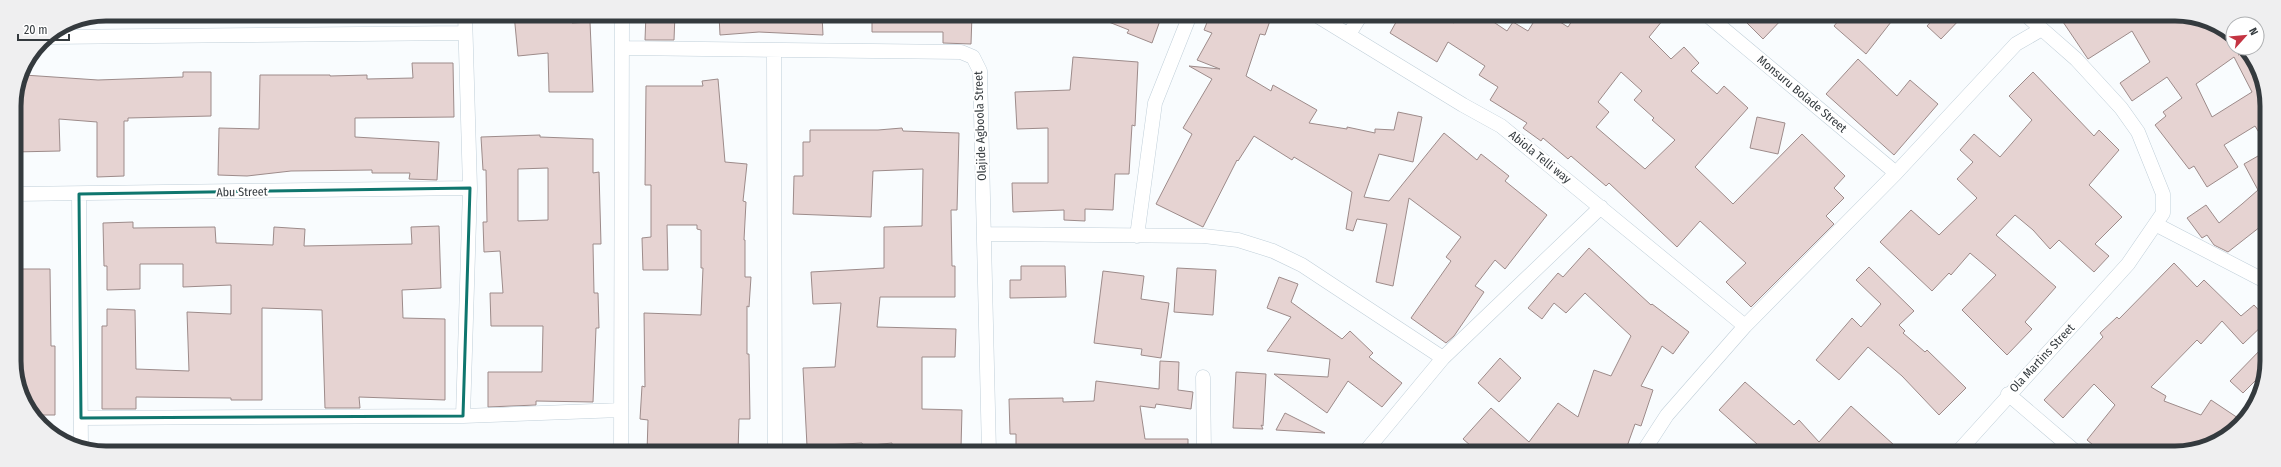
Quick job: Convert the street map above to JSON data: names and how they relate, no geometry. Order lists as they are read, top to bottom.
{
  "streets": {
    "street": [
      "Monsuru Bolade Street",
      "Olajide Agboola Street",
      "Abiola Telli way",
      "Abu Street",
      "Ola Martins Street"
    ]
  },
  "scale_bar": "20 m",
  "north": "top right"
}
